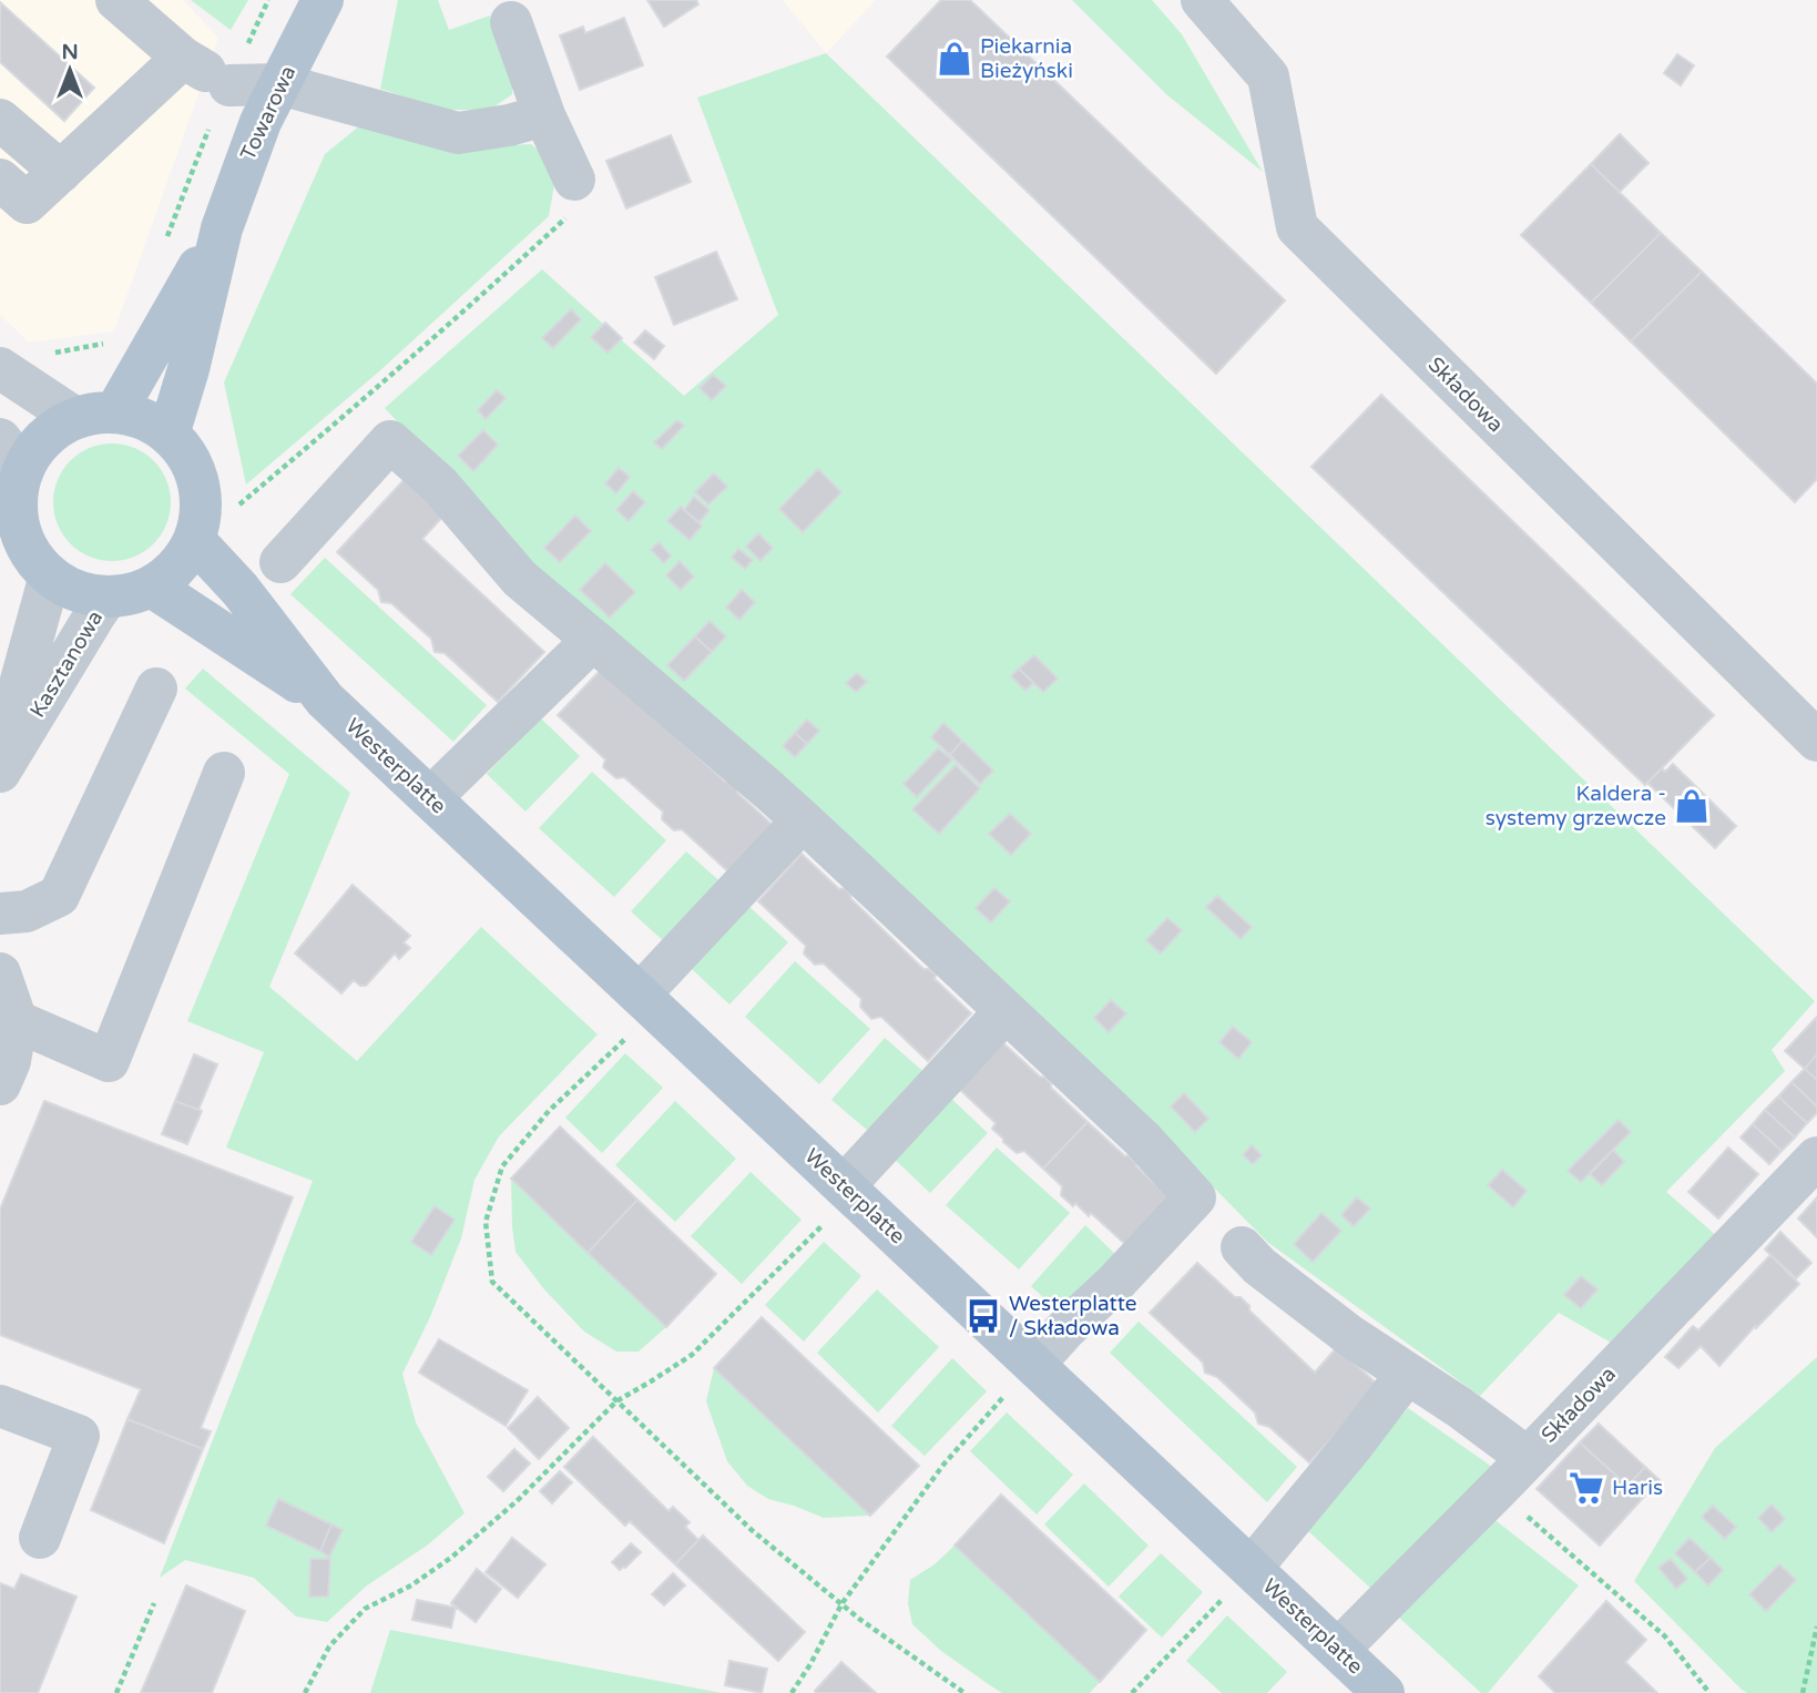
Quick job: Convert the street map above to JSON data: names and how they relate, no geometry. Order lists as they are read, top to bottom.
{
  "streets": {
    "main road": ["Towarowa", "Westerplatte"],
    "street": ["Składowa", "Kasztanowa"]
  },
  "crossings": [
    ["Towarowa", "Kasztanowa"],
    ["Towarowa", "Westerplatte"],
    ["Składowa", "Westerplatte"],
    ["Kasztanowa", "Westerplatte"]
  ],
  "places": {
    "shop": ["Piekarnia Bieżyński", "Kaldera - systemy grzewcze"],
    "bus stop": ["Westerplatte / Składowa"],
    "supermarket": ["Haris"]
  },
  "north": "top"
}
